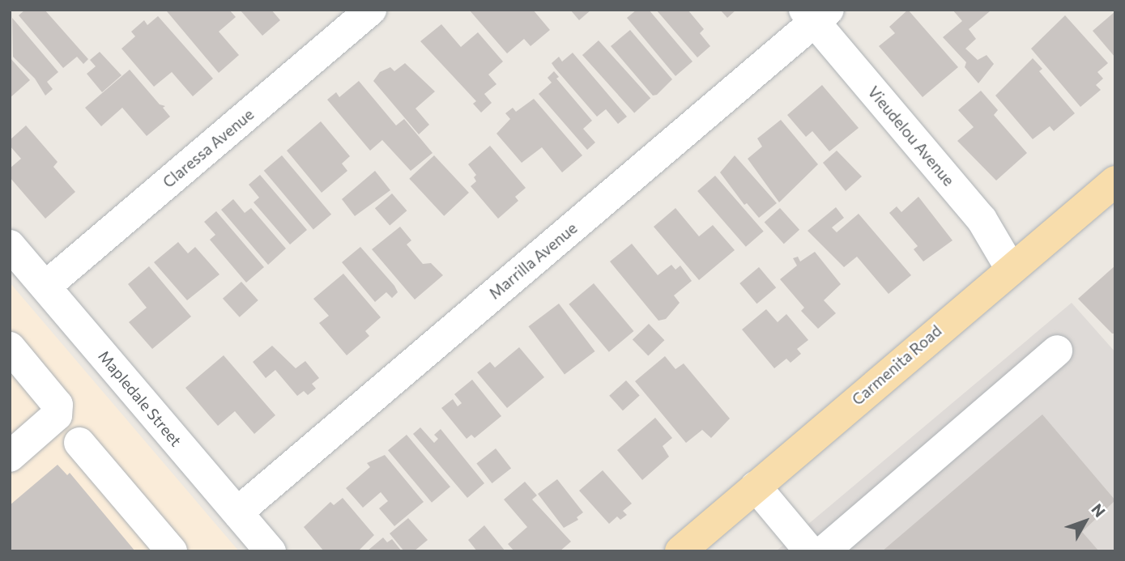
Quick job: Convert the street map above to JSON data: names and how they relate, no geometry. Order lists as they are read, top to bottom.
{
  "streets": {
    "main road": ["Carmenita Road"],
    "street": [
      "Vieudelou Avenue",
      "Claressa Avenue",
      "Marrilla Avenue",
      "Mapledale Street"
    ]
  },
  "crossings": [
    ["Vieudelou Avenue", "Marrilla Avenue"],
    ["Vieudelou Avenue", "Carmenita Road"],
    ["Claressa Avenue", "Mapledale Street"],
    ["Marrilla Avenue", "Mapledale Street"]
  ],
  "north": "top right"
}
